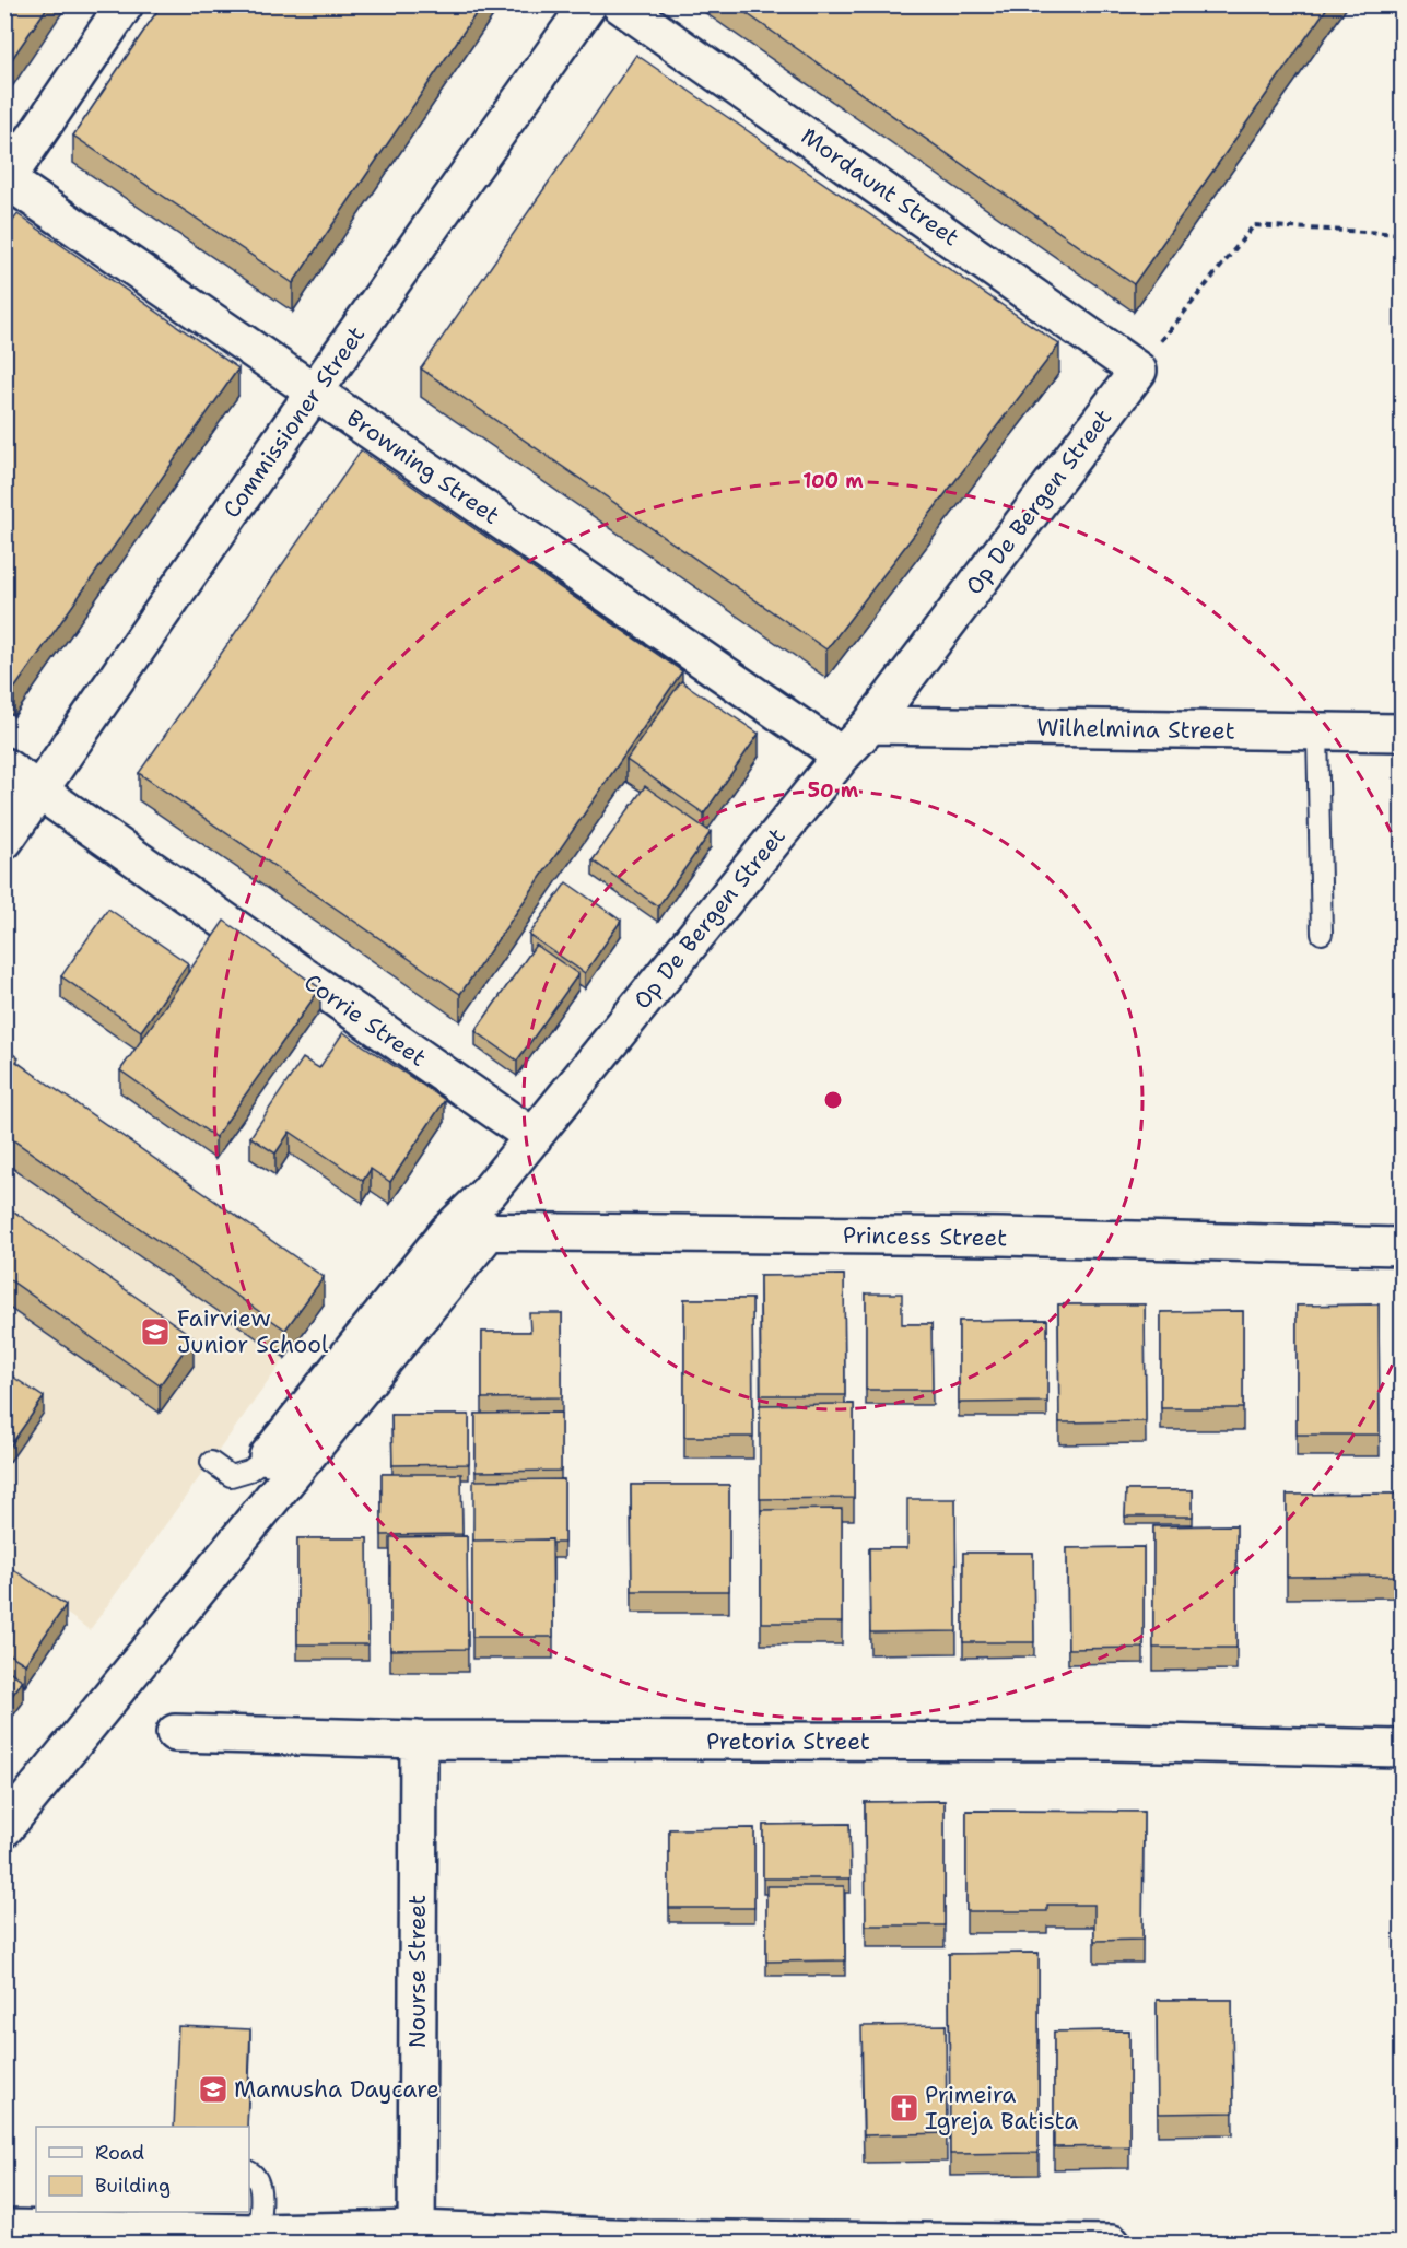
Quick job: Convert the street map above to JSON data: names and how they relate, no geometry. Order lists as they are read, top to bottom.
{
  "streets": {
    "street": [
      "Mordaunt Street",
      "Commissioner Street",
      "Browning Street",
      "Op De Bergen Street",
      "Wilhelmina Street",
      "Corrie Street",
      "Princess Street",
      "Pretoria Street",
      "Nourse Street"
    ]
  },
  "crossings": [
    ["Mordaunt Street", "Op De Bergen Street"],
    ["Commissioner Street", "Browning Street"],
    ["Commissioner Street", "Corrie Street"],
    ["Browning Street", "Op De Bergen Street"],
    ["Op De Bergen Street", "Wilhelmina Street"],
    ["Op De Bergen Street", "Corrie Street"],
    ["Op De Bergen Street", "Princess Street"],
    ["Pretoria Street", "Nourse Street"]
  ],
  "places": {
    "school or university": ["Fairview Junior School", "Mamusha Daycare"],
    "church": ["Primeira Igreja Batista"]
  },
  "legend": ["Road", "Building"],
  "rings": ["100 m", "50 m"]
}
